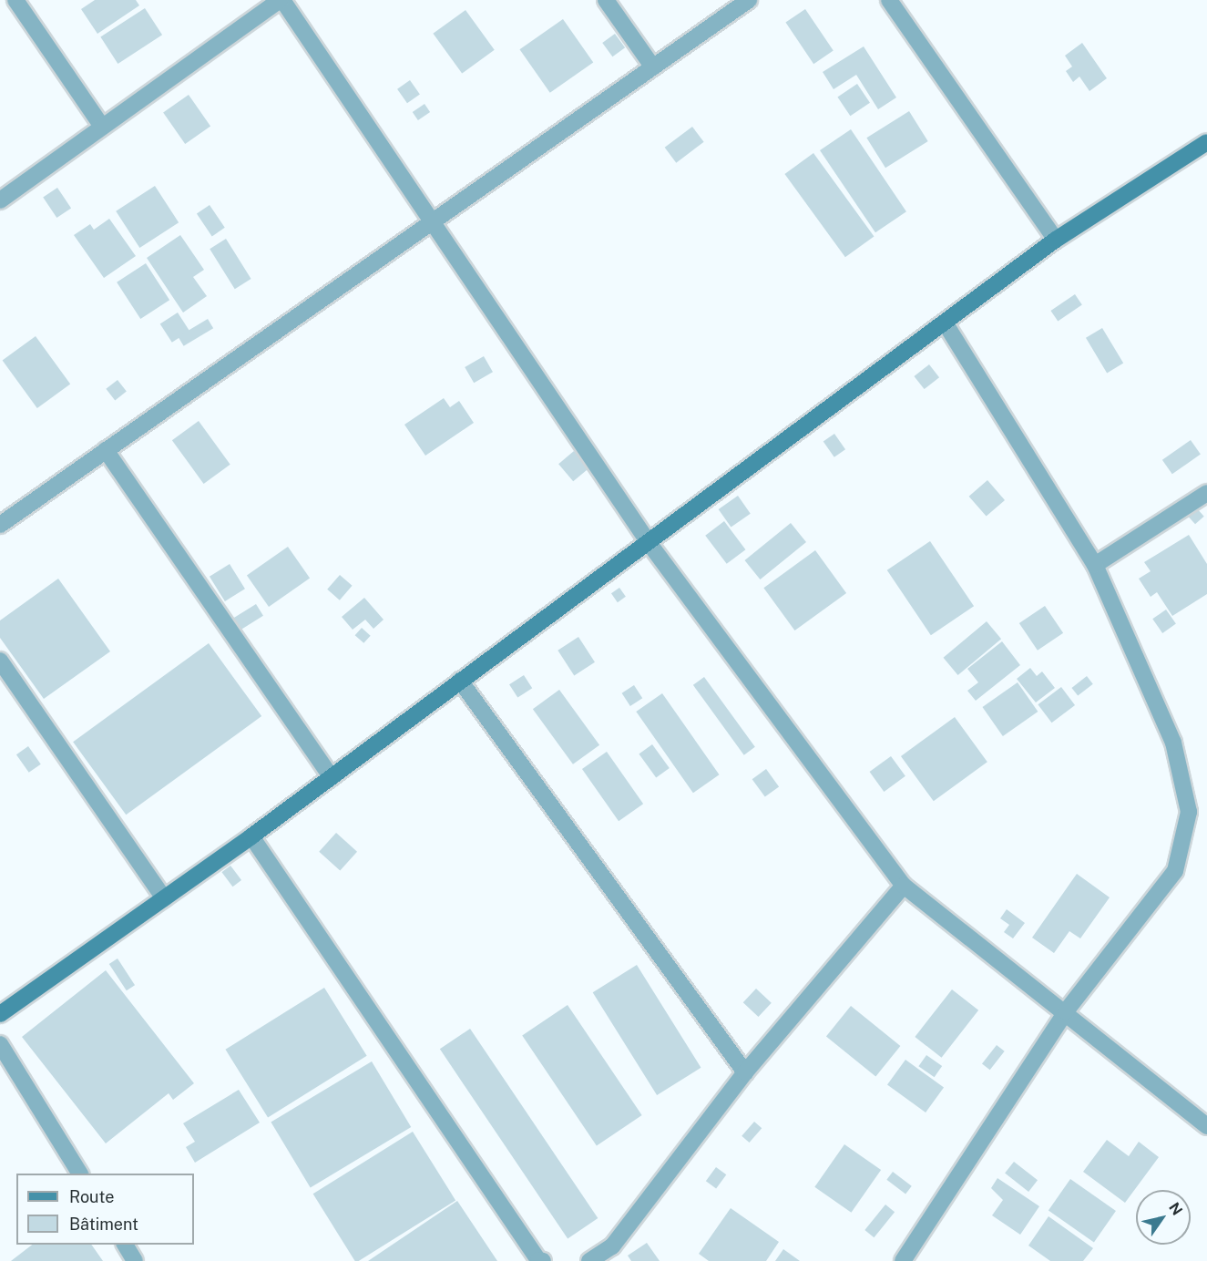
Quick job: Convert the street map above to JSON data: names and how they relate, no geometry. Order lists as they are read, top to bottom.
{
  "legend": ["Route", "Bâtiment"],
  "north": "top right"
}
